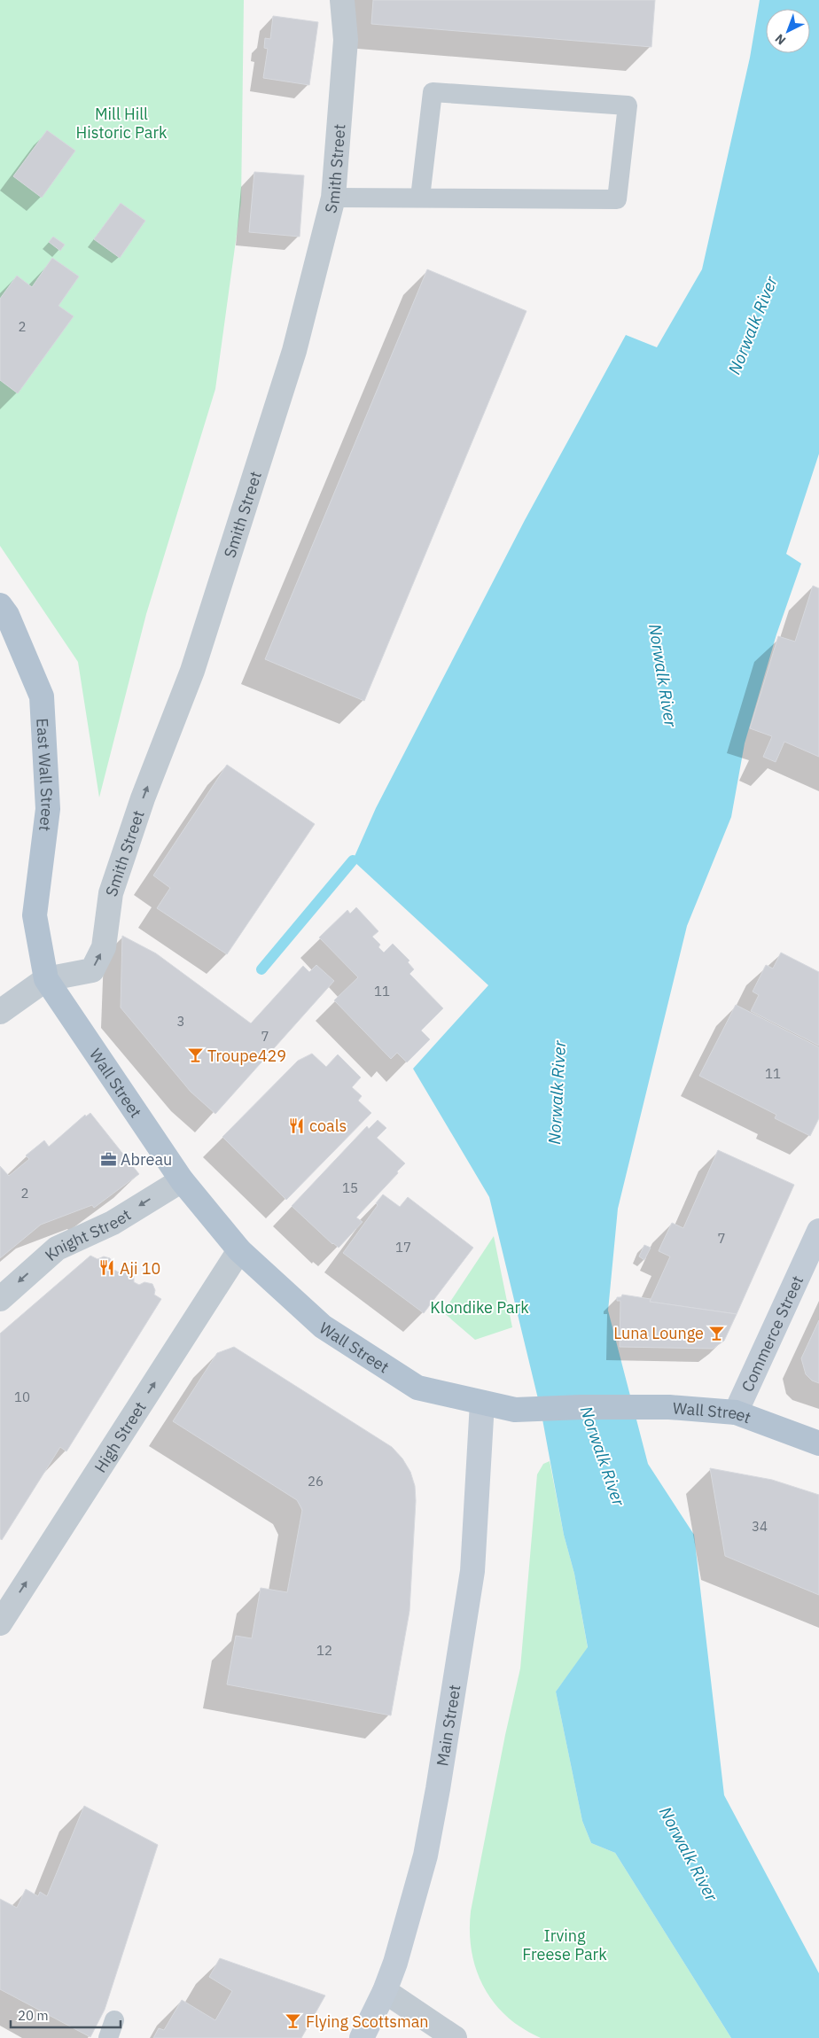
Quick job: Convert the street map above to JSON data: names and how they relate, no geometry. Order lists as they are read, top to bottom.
{
  "streets": {
    "main road": [
      "East Wall Street",
      "Wall Street",
      "Commerce Street",
      "Main Street"
    ],
    "street": ["Smith Street", "Knight Street", "High Street"]
  },
  "crossings": [
    ["Smith Street", "East Wall Street"],
    ["Smith Street", "Wall Street"],
    ["East Wall Street", "Wall Street"],
    ["Wall Street", "Knight Street"],
    ["Wall Street", "Commerce Street"],
    ["Wall Street", "High Street"],
    ["Wall Street", "Main Street"]
  ],
  "one_way": ["Smith Street", "Knight Street", "High Street"],
  "water": ["Norwalk River"],
  "parks": ["Mill Hill Historic Park", "Klondike Park", "Irving Freese Park"],
  "places": {
    "bar": ["Troupe429", "Luna Lounge", "Flying Scottsman"],
    "restaurant": ["coals", "Aji 10"],
    "office": ["Abreau"]
  },
  "house_numbers": [
    "2",
    "11",
    "3",
    "7",
    "11",
    "15",
    "2",
    "7",
    "17",
    "10",
    "26",
    "34",
    "12"
  ],
  "scale_bar": "20 m",
  "north": "bottom left"
}
